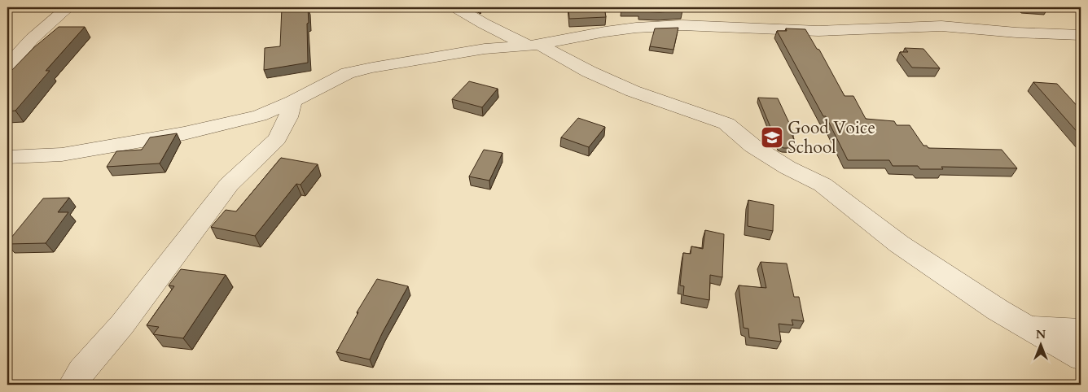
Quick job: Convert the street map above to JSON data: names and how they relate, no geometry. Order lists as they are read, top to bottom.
{
  "places": {
    "school or university": ["Good Voice School"]
  },
  "north": "top"
}
